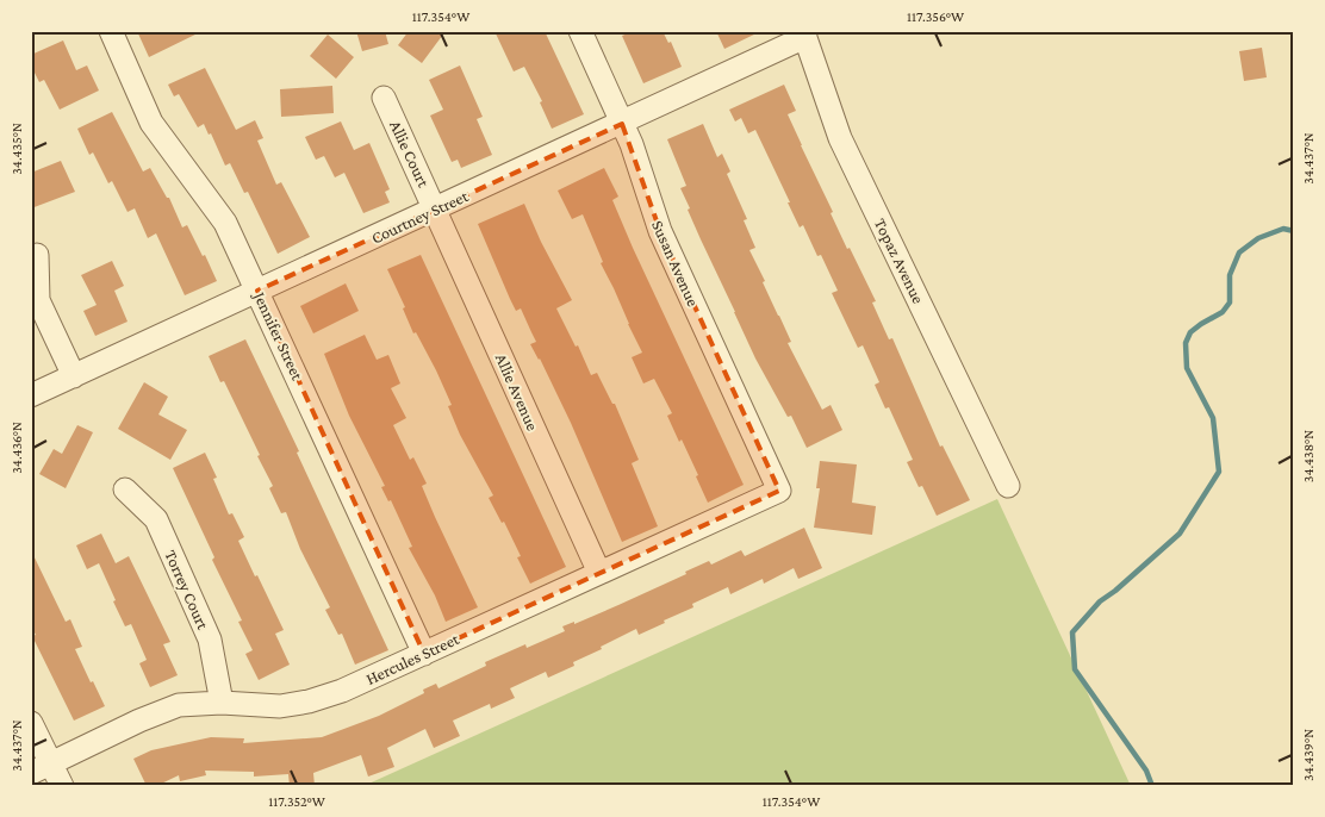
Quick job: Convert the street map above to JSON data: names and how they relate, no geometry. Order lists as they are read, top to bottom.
{
  "streets": {
    "street": [
      "Allie Court",
      "Courtney Street",
      "Topaz Avenue",
      "Susan Avenue",
      "Jennifer Street",
      "Allie Avenue",
      "Torrey Court",
      "Hercules Street"
    ]
  },
  "crossings": [
    ["Allie Court", "Courtney Street"],
    ["Allie Court", "Allie Avenue"],
    ["Courtney Street", "Topaz Avenue"],
    ["Courtney Street", "Susan Avenue"],
    ["Courtney Street", "Jennifer Street"],
    ["Courtney Street", "Allie Avenue"],
    ["Susan Avenue", "Hercules Street"],
    ["Jennifer Street", "Hercules Street"],
    ["Allie Avenue", "Hercules Street"],
    ["Torrey Court", "Hercules Street"]
  ],
  "coordinates": [
    "117.354°W",
    "117.356°W",
    "34.435°N",
    "34.437°N",
    "34.436°N",
    "34.438°N",
    "34.439°N",
    "117.352°W"
  ]
}
